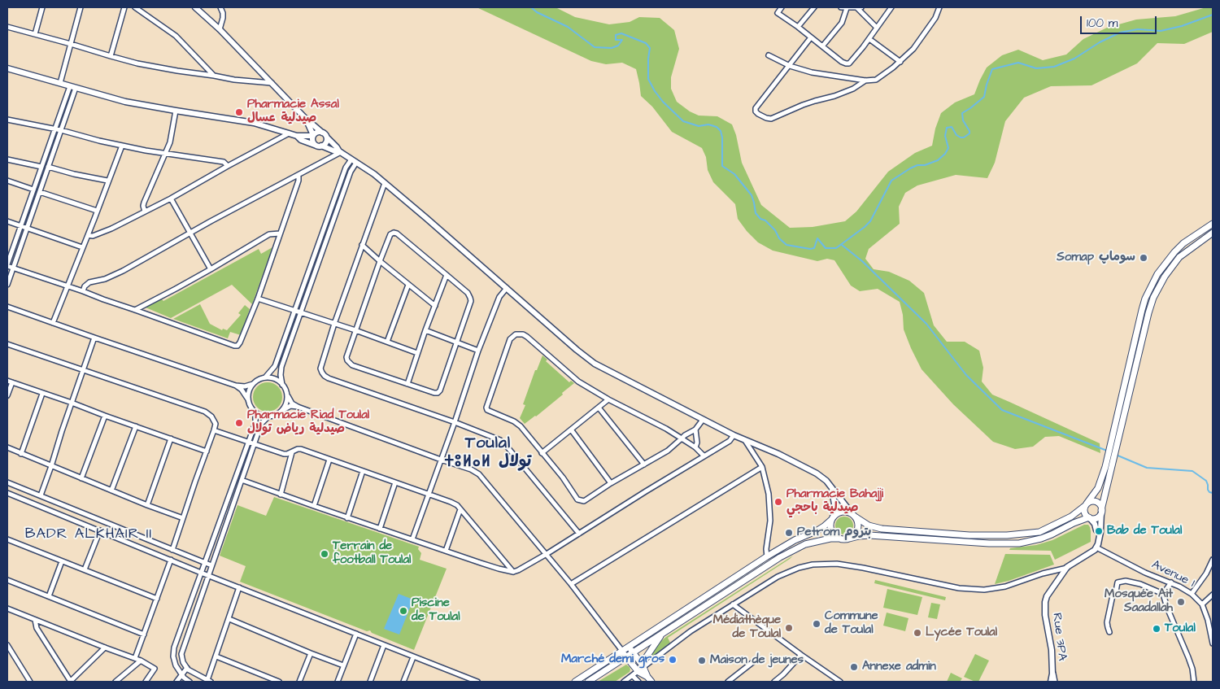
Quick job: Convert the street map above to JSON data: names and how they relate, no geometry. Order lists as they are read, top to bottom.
{
  "streets": {
    "street": ["Avenue 1", "Rue 3PA"]
  },
  "crossings": [
    ["Avenue 1", "Rue 3PA"]
  ],
  "districts": ["Toulal ⵜⵓⵍⴰⵍ تولال", "BADR ALKHAIR II"],
  "places": [
    "Pharmacie Assal صيدلية عسال",
    "Somap سوماپ",
    "Pharmacie Riad Toulal صيدلية رياض تولال",
    "Pharmacie Bahajji صيدلية باحجي",
    "Bab de Toulal",
    "Petrom بتروم",
    "Terrain de football Toulal",
    "Mosquée Ait Saadallah",
    "Piscine de Toulal",
    "Commune de Toulal",
    "Médiathèque de Toulal",
    "Toulal",
    "Lycée Toulal",
    "Marché demi gros",
    "Maison de jeunes",
    "Annexe admin"
  ],
  "scale_bar": "100 m"
}
